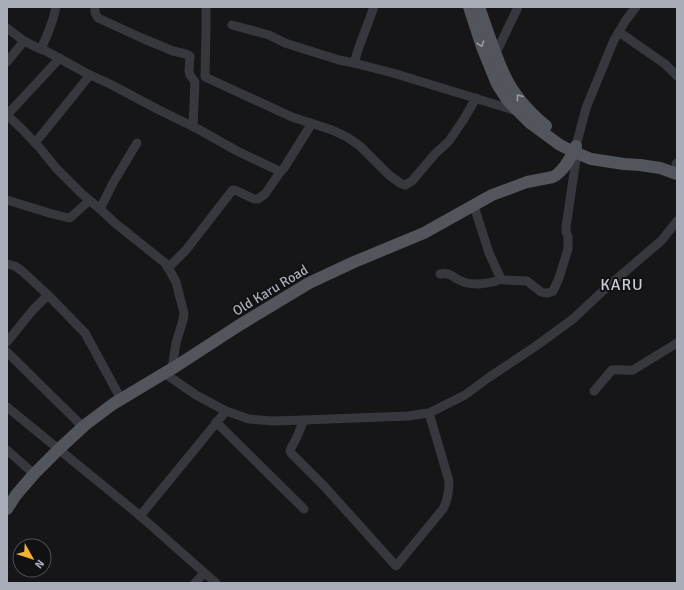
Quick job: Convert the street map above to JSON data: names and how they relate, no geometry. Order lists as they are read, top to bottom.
{
  "streets": {
    "main road": ["Old Karu Road"]
  },
  "districts": ["KARU"],
  "north": "bottom right"
}
